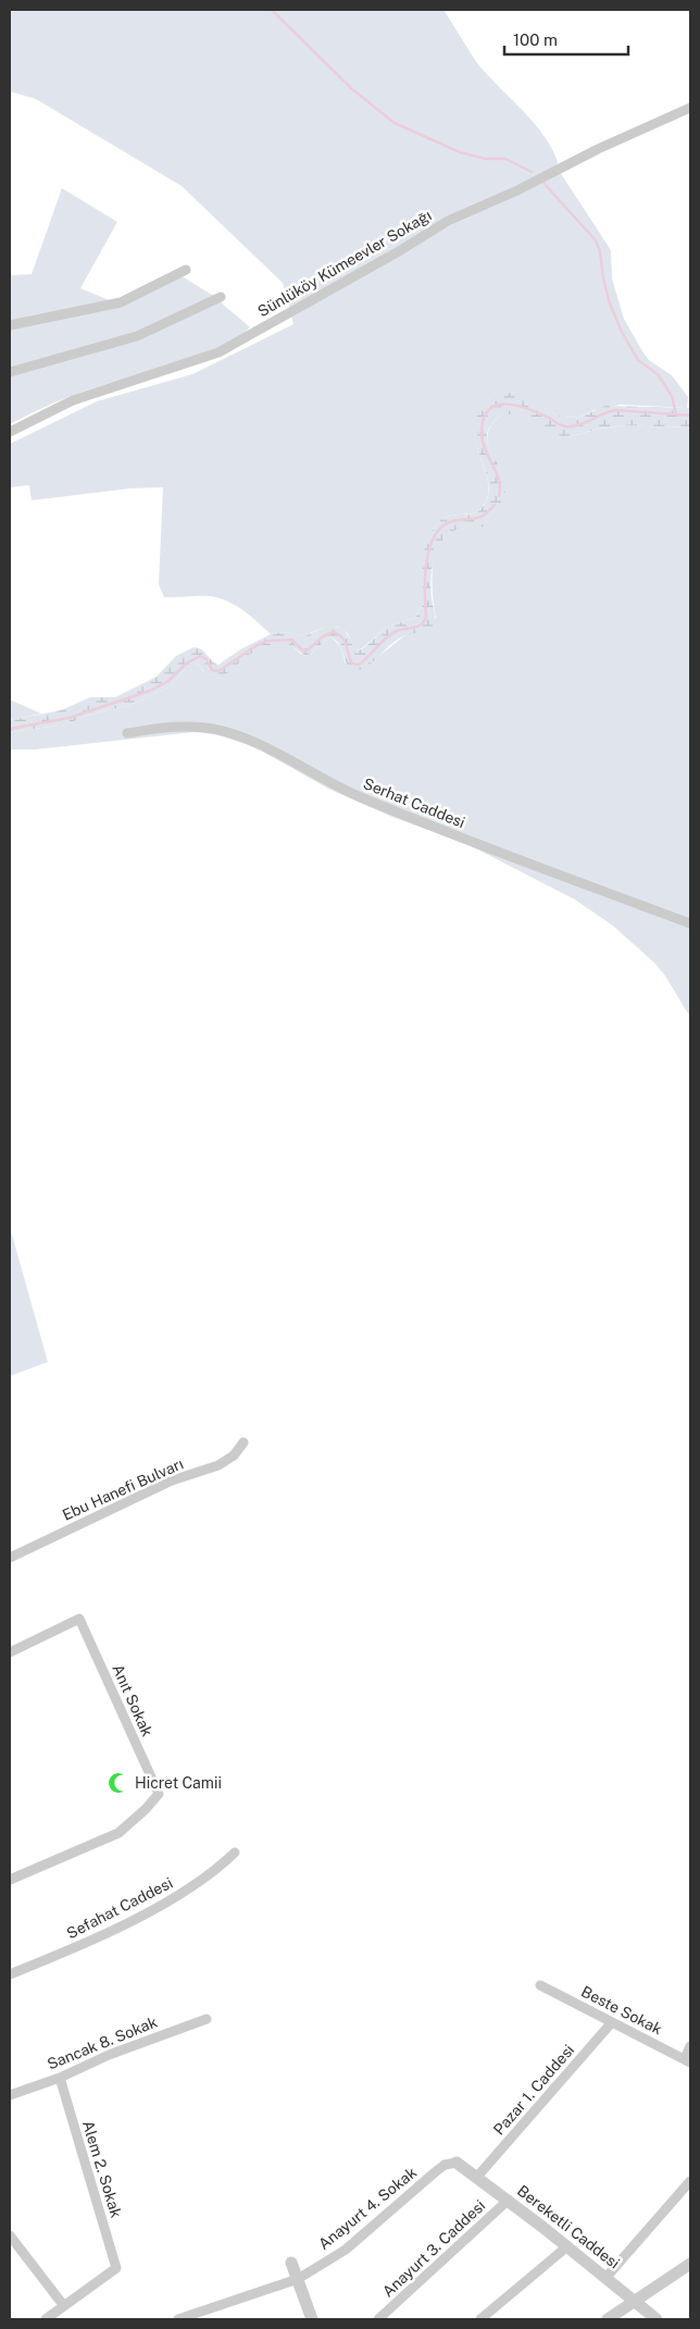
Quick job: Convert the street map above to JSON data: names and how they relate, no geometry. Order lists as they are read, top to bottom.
{
  "streets": {
    "street": [
      "Sünlüköy Kümeevler Sokağı",
      "Serhat Caddesi",
      "Ebu Hanefi Bulvarı",
      "Anıt Sokak",
      "Sefahat Caddesi",
      "Beste Sokak",
      "Sancak 8. Sokak",
      "Pazar 1. Caddesi",
      "Alem 2. Sokak",
      "Anayurt 4. Sokak",
      "Bereketli Caddesi",
      "Anayurt 3. Caddesi"
    ]
  },
  "crossings": [
    ["Beste Sokak", "Pazar 1. Caddesi"],
    ["Sancak 8. Sokak", "Alem 2. Sokak"],
    ["Pazar 1. Caddesi", "Bereketli Caddesi"],
    ["Anayurt 4. Sokak", "Bereketli Caddesi"],
    ["Bereketli Caddesi", "Anayurt 3. Caddesi"]
  ],
  "places": {
    "mosque": ["Hicret Camii"]
  },
  "scale_bar": "100 m"
}
